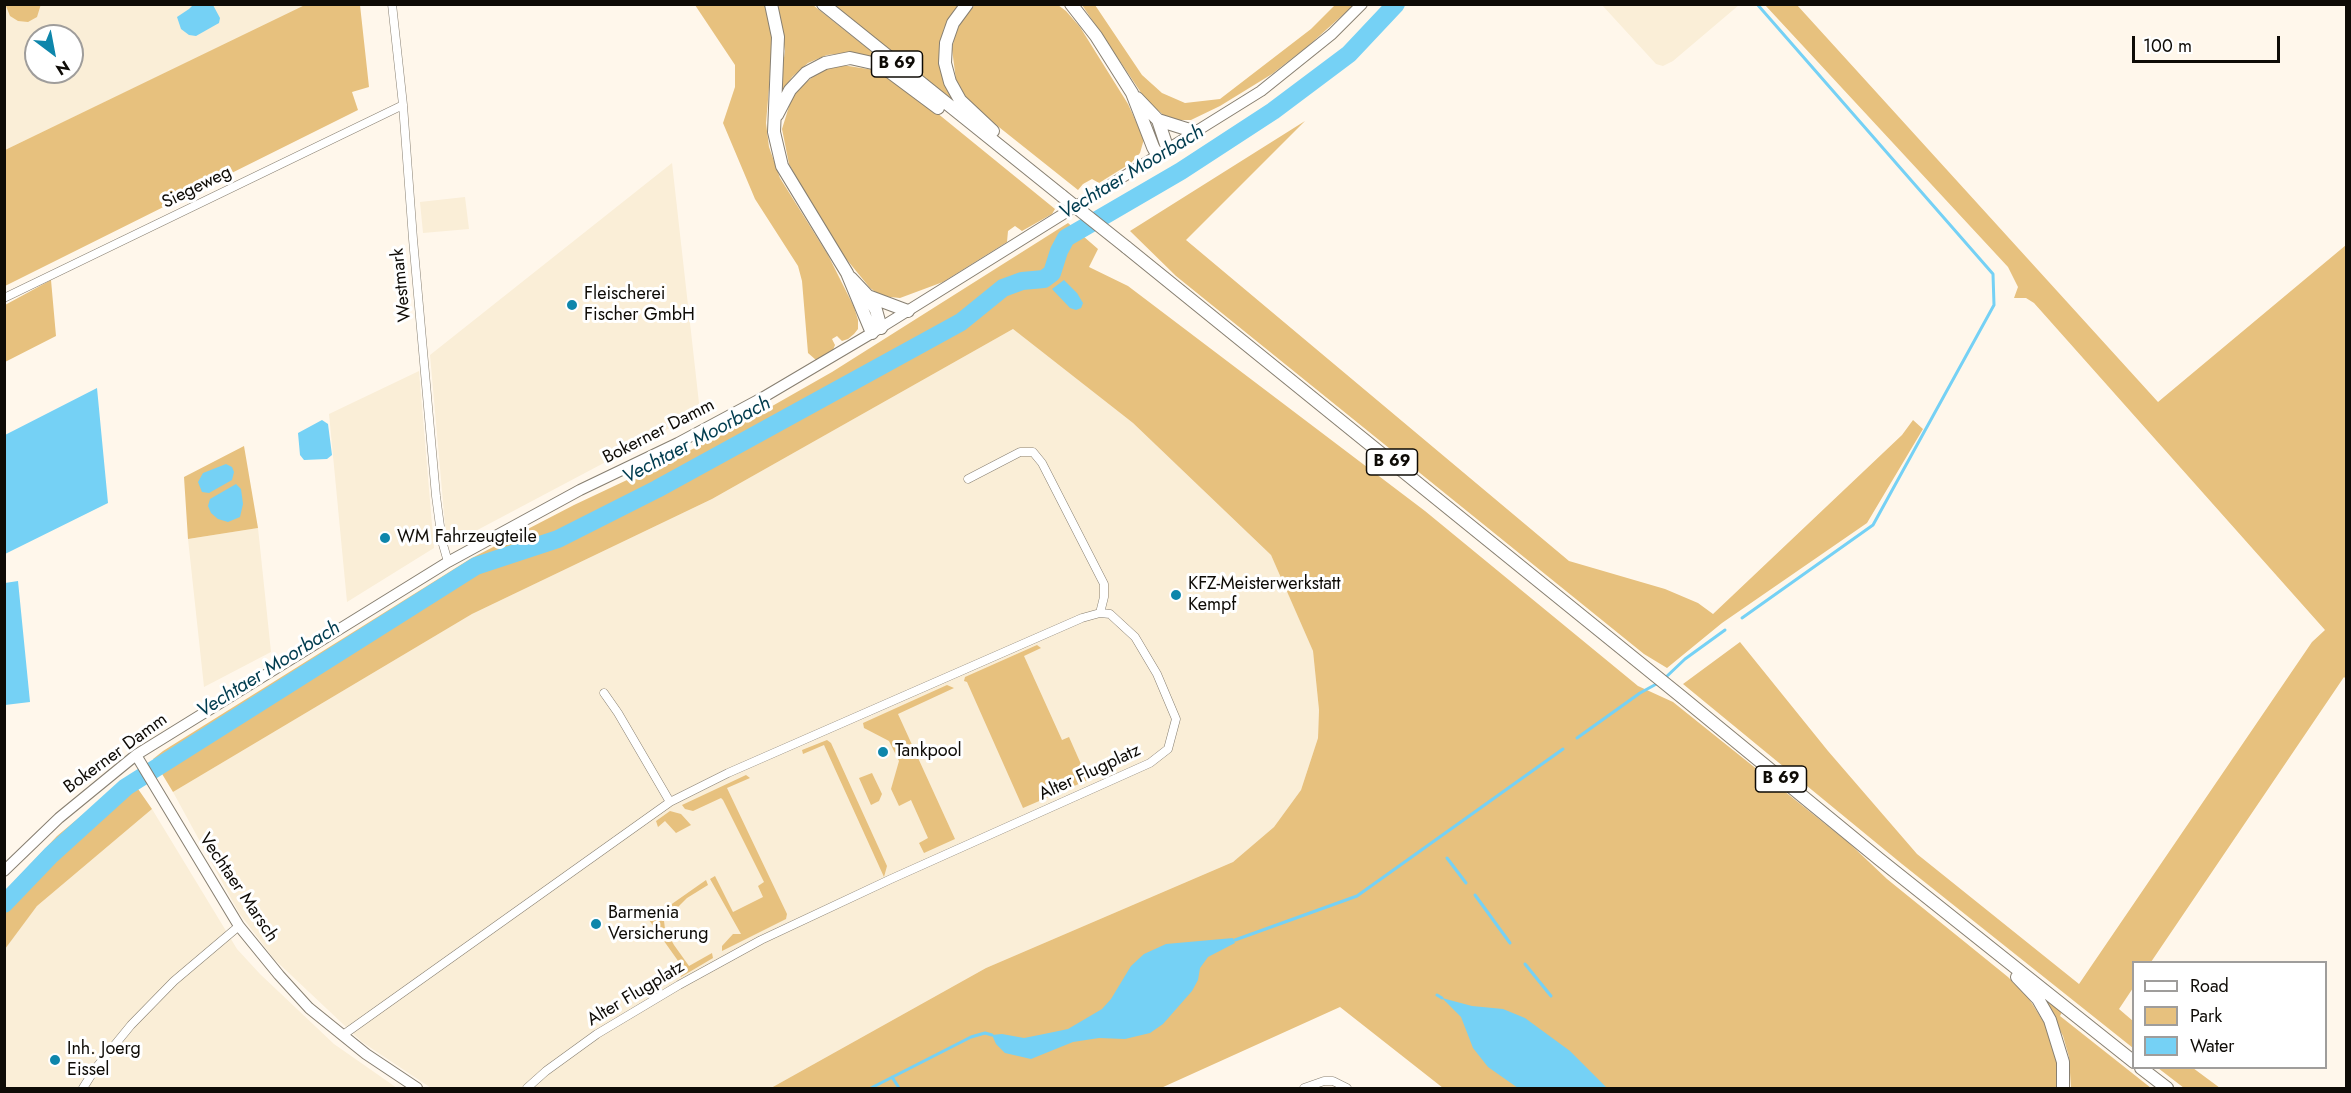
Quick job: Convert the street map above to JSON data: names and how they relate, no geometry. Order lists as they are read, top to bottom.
{
  "streets": {
    "main road": ["B 69", "Bokerner Damm", "Vechtaer Marsch"],
    "street": ["Siegeweg", "Westmark", "Alter Flugplatz"]
  },
  "crossings": [
    ["Siegeweg", "Westmark"],
    ["Westmark", "Bokerner Damm"],
    ["Bokerner Damm", "Vechtaer Marsch"]
  ],
  "water": ["Vechtaer Moorbach"],
  "places": [
    "Fleischerei Fischer GmbH",
    "WM Fahrzeugteile",
    "KFZ-Meisterwerkstatt Kempf",
    "Tankpool",
    "Barmenia Versicherung",
    "Inh. Joerg Eissel"
  ],
  "legend": ["Road", "Park", "Water"],
  "scale_bar": "100 m",
  "north": "bottom right"
}
